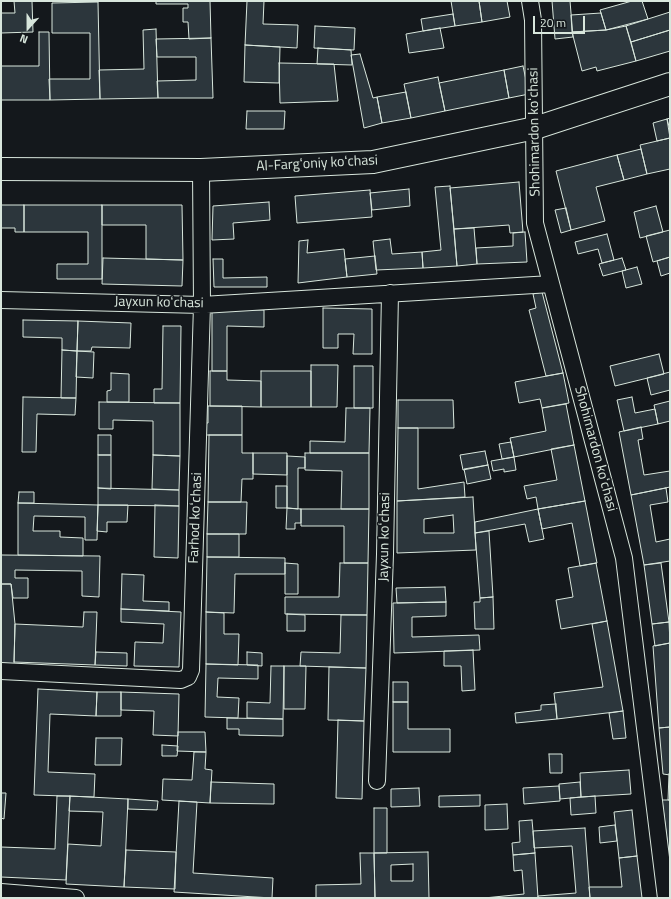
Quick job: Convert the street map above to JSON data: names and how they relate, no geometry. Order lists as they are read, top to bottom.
{
  "streets": {
    "main road": ["Al-Fargʻoniy koʻchasi"],
    "street": ["Shohimardon koʻchasi", "Jayxun koʻchasi", "Farhod koʻchasi"]
  },
  "crossings": [
    ["Shohimardon koʻchasi", "Al-Fargʻoniy koʻchasi"],
    ["Shohimardon koʻchasi", "Jayxun koʻchasi"],
    ["Al-Fargʻoniy koʻchasi", "Farhod koʻchasi"],
    ["Jayxun koʻchasi", "Farhod koʻchasi"]
  ],
  "scale_bar": "20 m",
  "north": "bottom"
}
